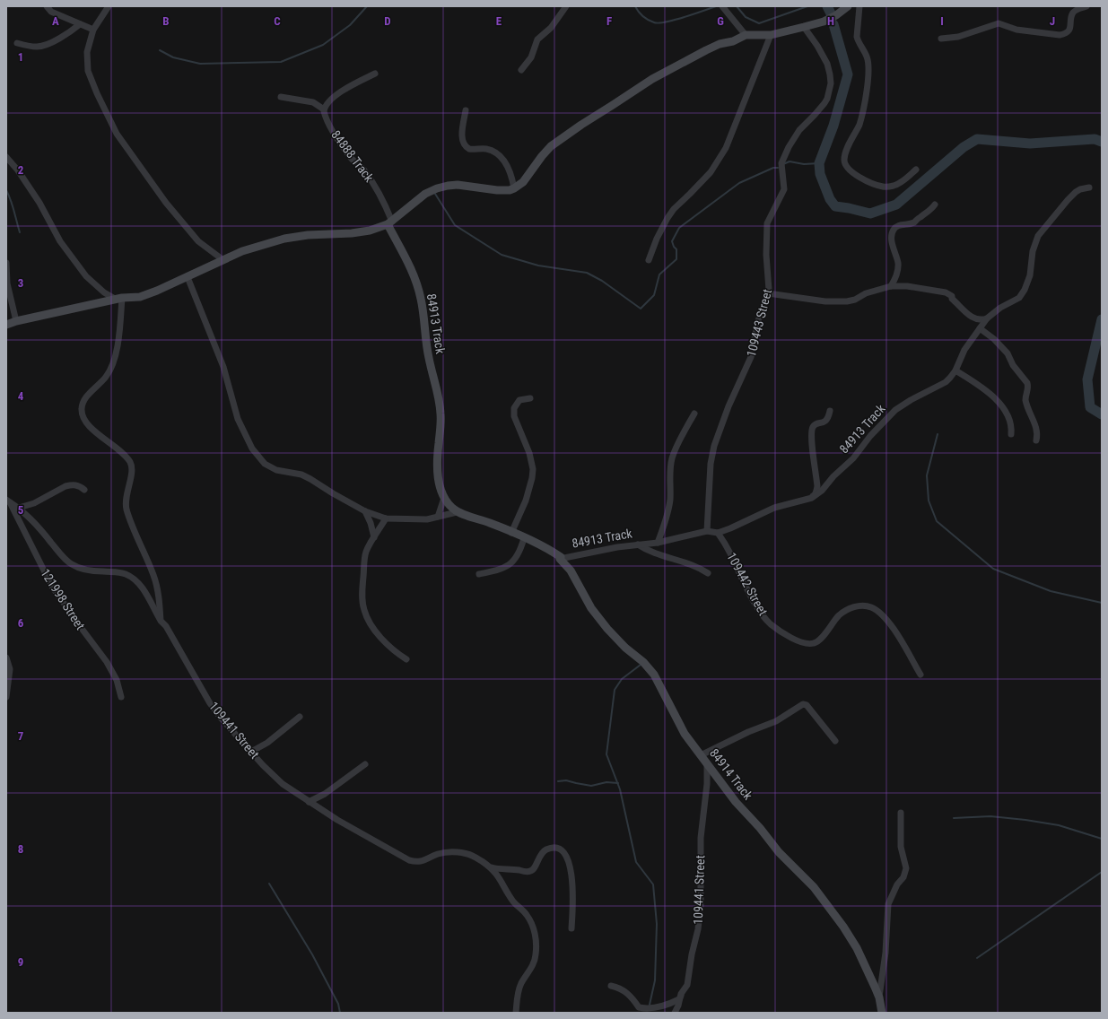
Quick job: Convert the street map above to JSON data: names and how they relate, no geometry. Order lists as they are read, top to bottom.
{
  "streets": {
    "street": [
      "84888 Track",
      "109443 Street",
      "84913 Track",
      "109442 Street",
      "121998 Street",
      "109441 Street",
      "84914 Track"
    ]
  },
  "crossings": [
    ["84888 Track", "84913 Track"],
    ["109443 Street", "84913 Track"],
    ["84913 Track", "109442 Street"],
    ["84913 Track", "84914 Track"],
    ["121998 Street", "109441 Street"],
    ["109441 Street", "84914 Track"]
  ],
  "grid": {
    "columns": [
      "A",
      "B",
      "C",
      "D",
      "E",
      "F",
      "G",
      "H",
      "I",
      "J"
    ],
    "rows": [
      "1",
      "2",
      "3",
      "4",
      "5",
      "6",
      "7",
      "8",
      "9"
    ]
  }
}
